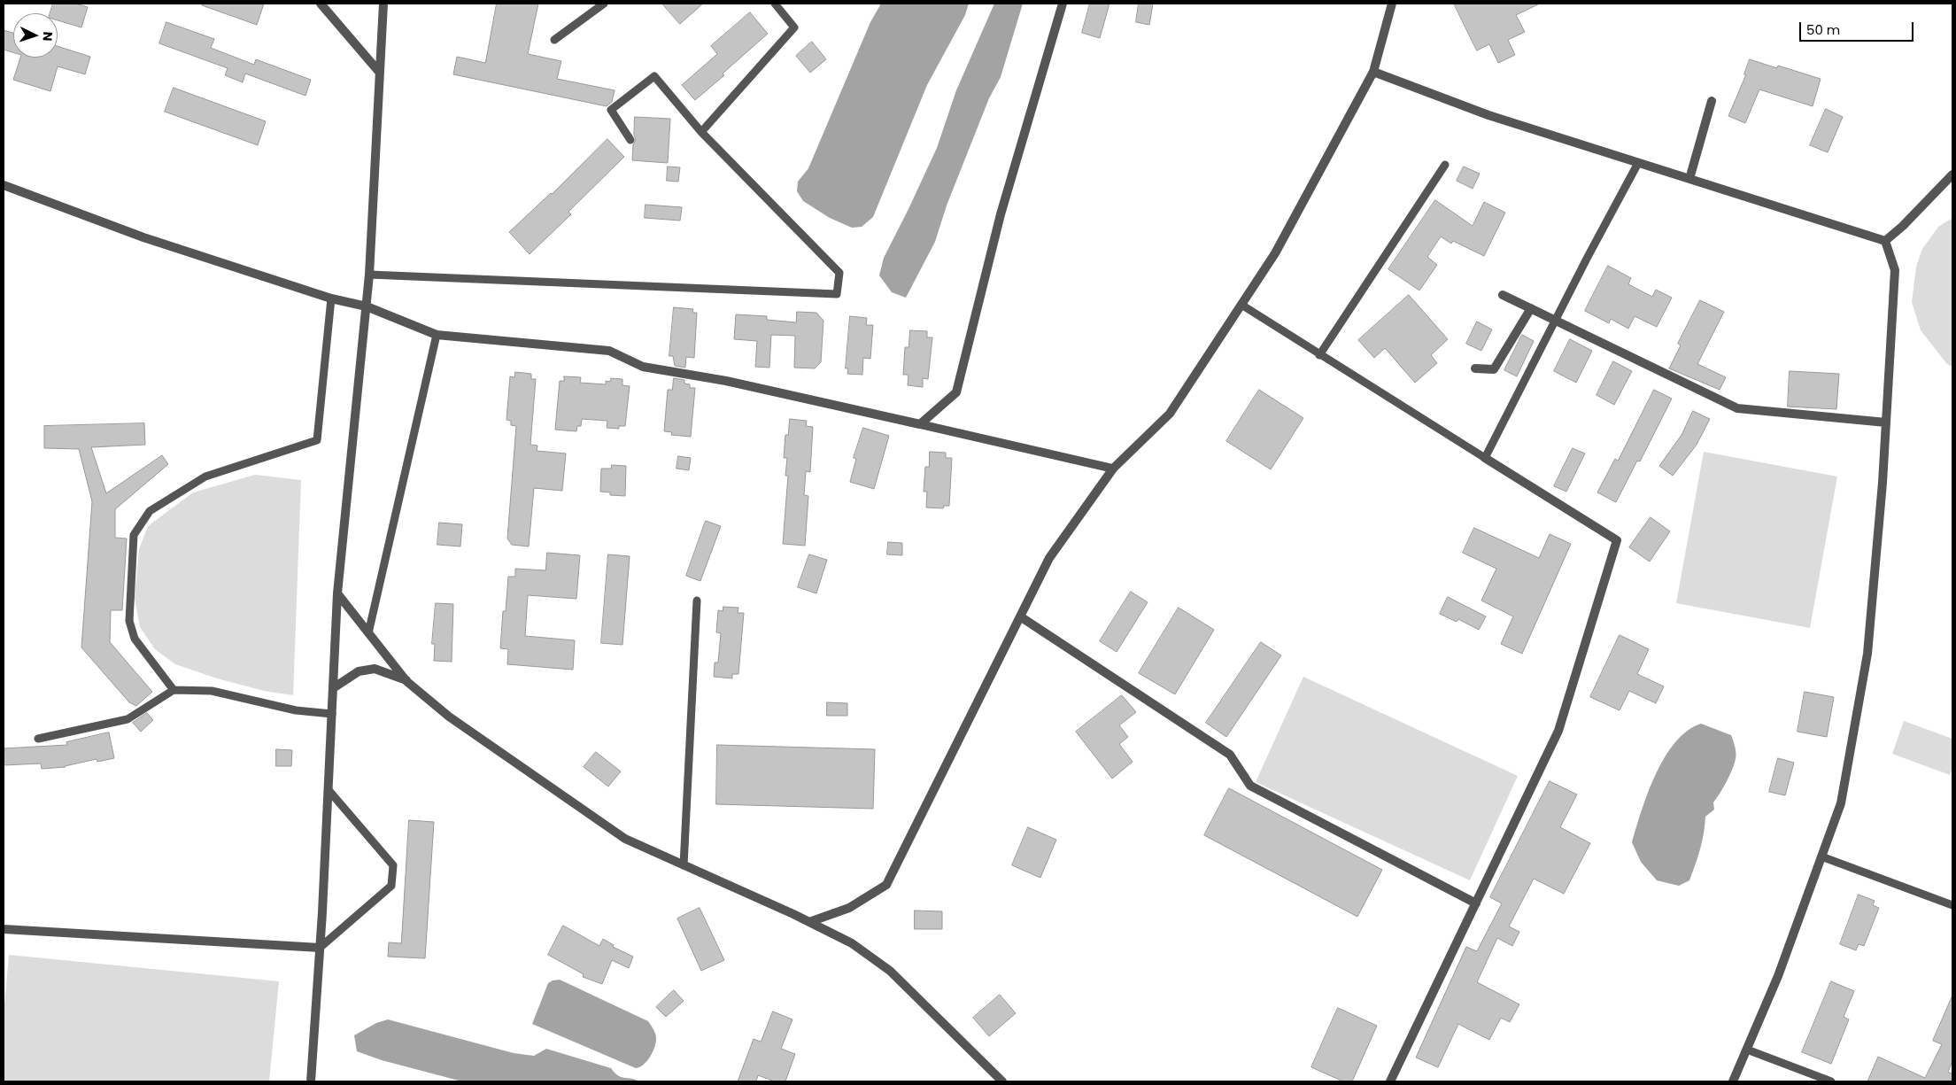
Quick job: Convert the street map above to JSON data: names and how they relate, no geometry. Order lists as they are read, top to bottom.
{
  "scale_bar": "50 m",
  "north": "right"
}
